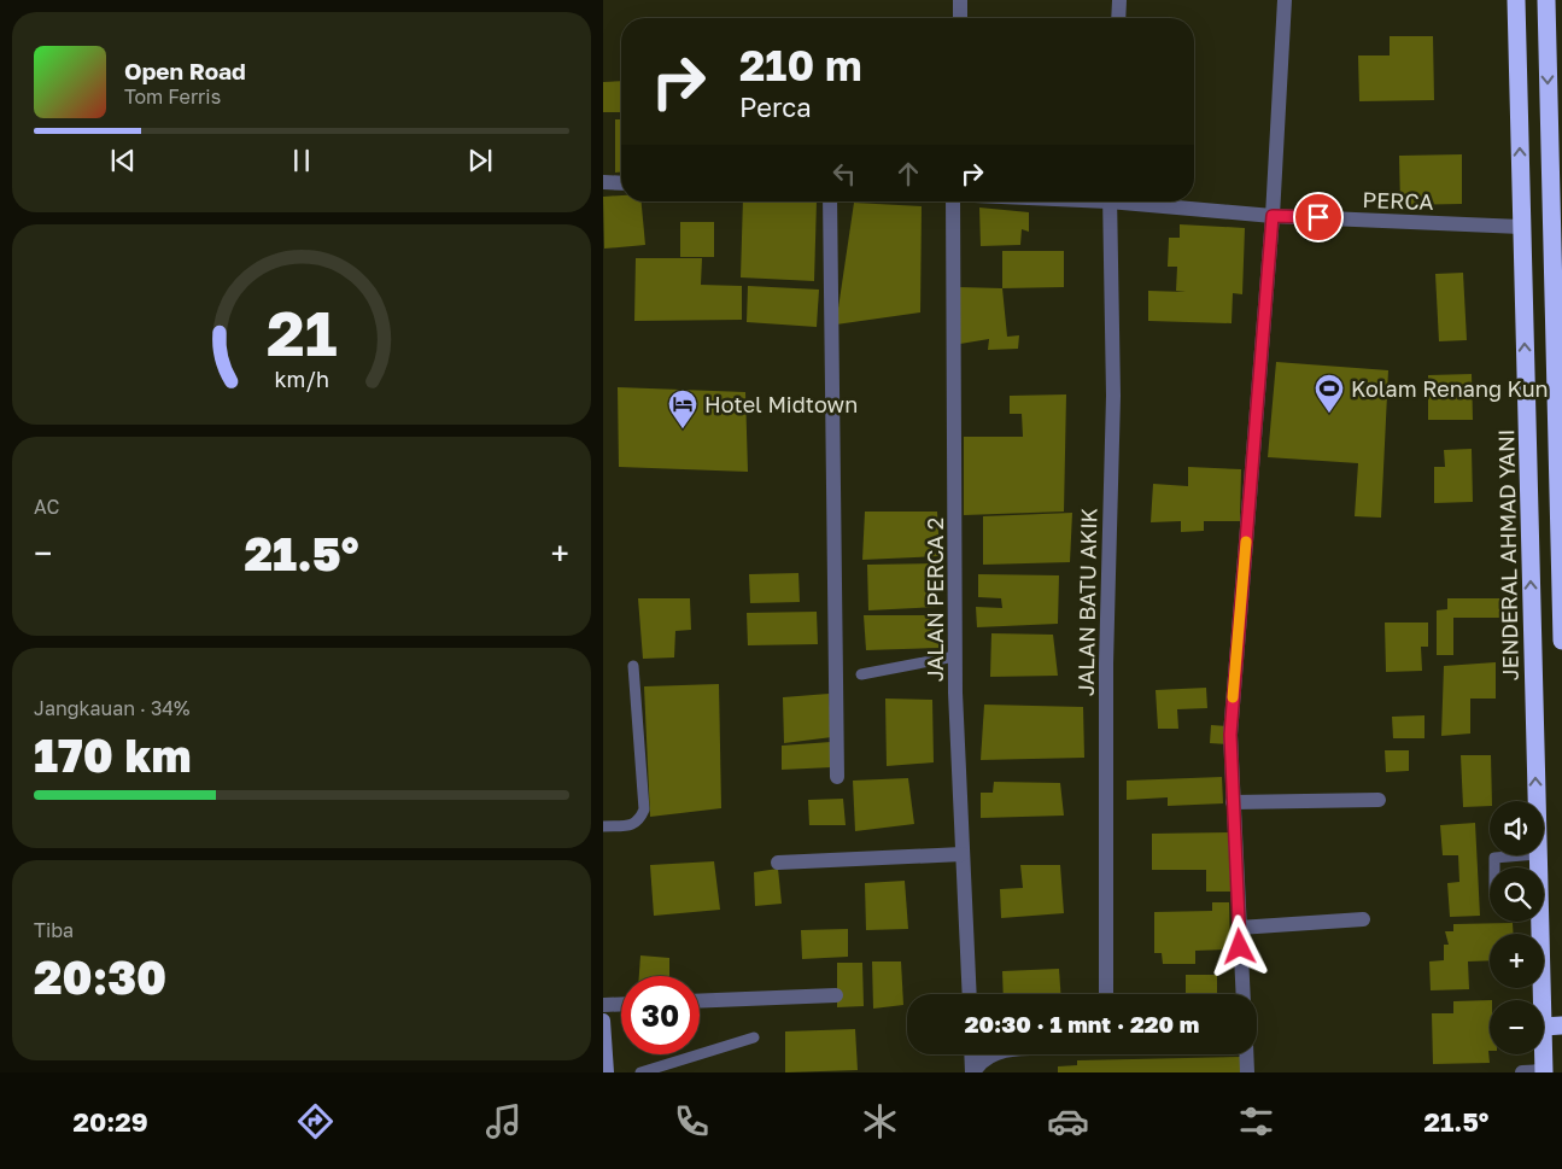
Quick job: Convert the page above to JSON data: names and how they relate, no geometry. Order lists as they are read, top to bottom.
{
  "streets": {
    "highway": ["JENDERAL AHMAD YANI"],
    "street": ["PERCA", "JALAN PERCA 2", "JALAN BATU AKIK"]
  },
  "crossings": [
    ["PERCA", "JENDERAL AHMAD YANI"]
  ],
  "places": {
    "sports": ["Kolam Renang Kun"],
    "hotel": ["Hotel Midtown"]
  },
  "page": {
    "turn": ["210 m", "Perca"],
    "song": ["Open Road", "Tom Ferris"],
    "tile": [
      "AC",
      ["Jangkauan · 34%", "170 km"],
      ["Tiba", "20:30"]
    ],
    "heat": ["−", "21.5°", "+"],
    "map_buttons": ["+", "−"],
    "limit": "30",
    "trip": "20:30 · 1 mnt · 220 m",
    "tabs": ["20:29", "21.5°"],
    "gauge": ["21", "km/h"]
  }
}
